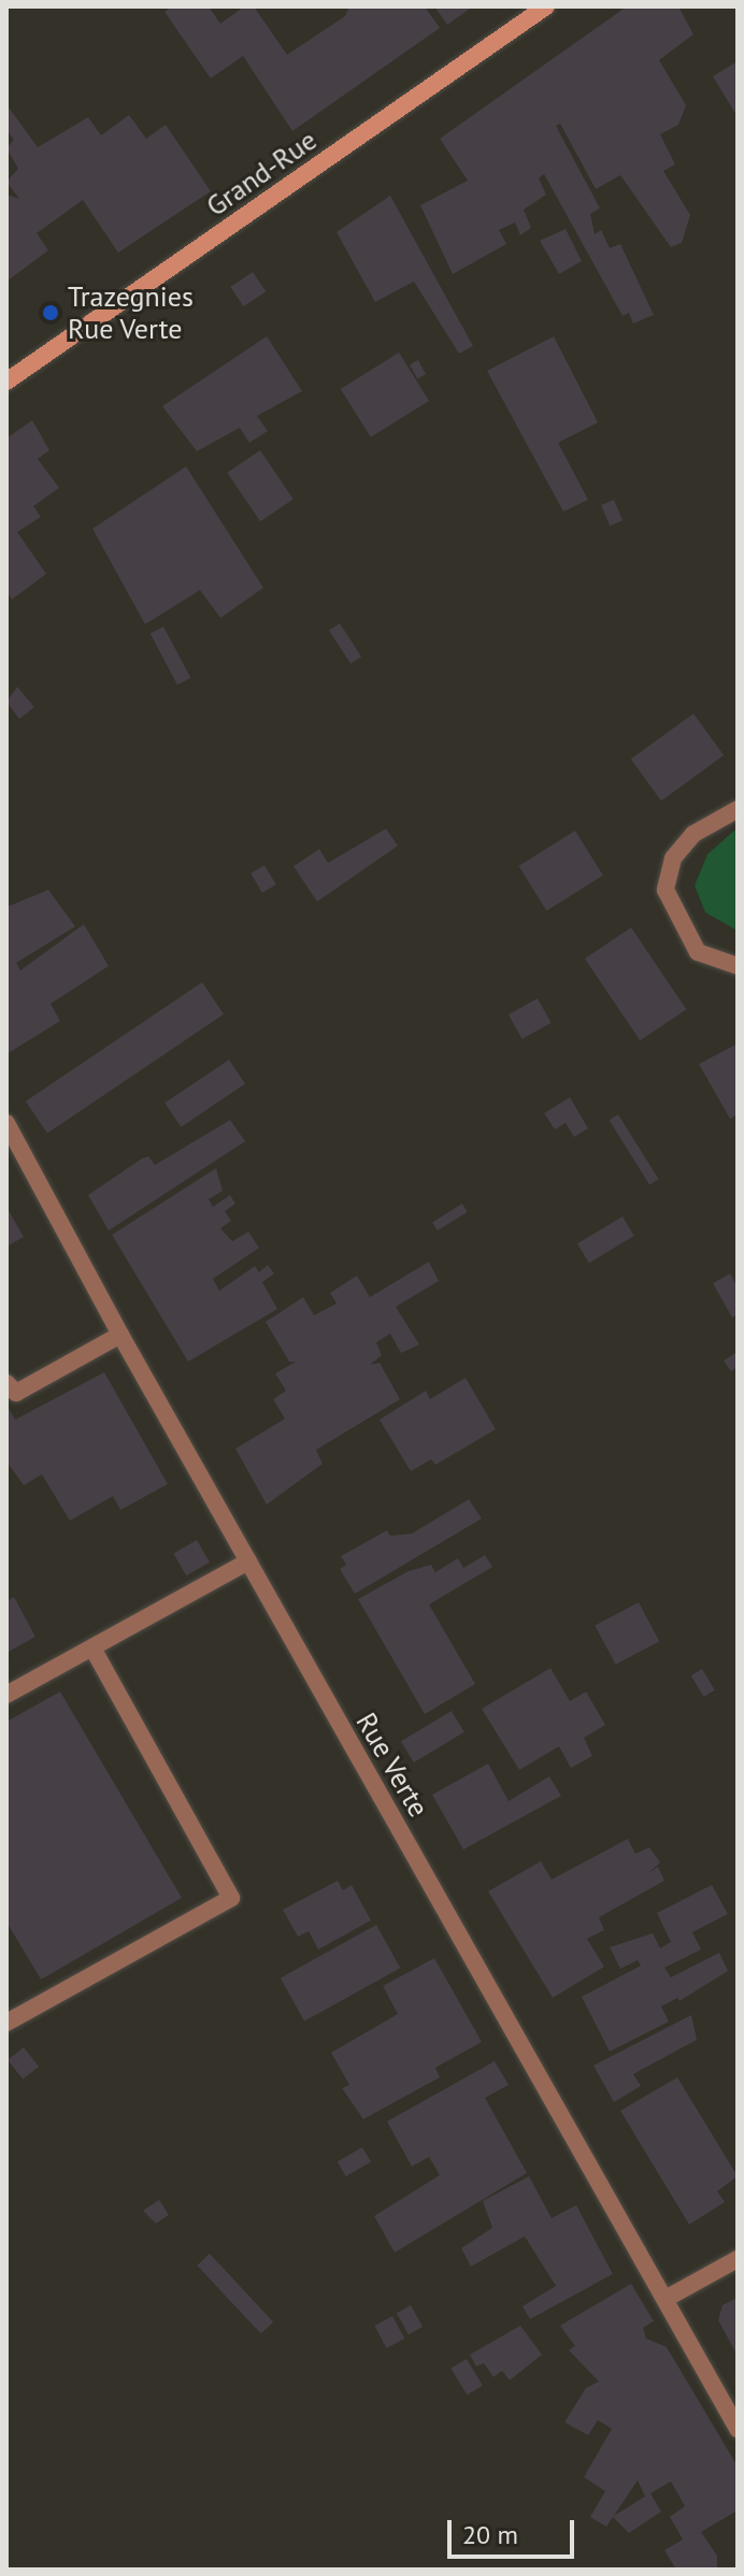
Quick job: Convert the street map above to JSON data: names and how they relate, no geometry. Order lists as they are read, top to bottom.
{
  "streets": {
    "main road": ["Grand-Rue"],
    "street": ["Rue Verte"]
  },
  "places": ["Trazegnies Rue Verte"],
  "scale_bar": "20 m"
}
